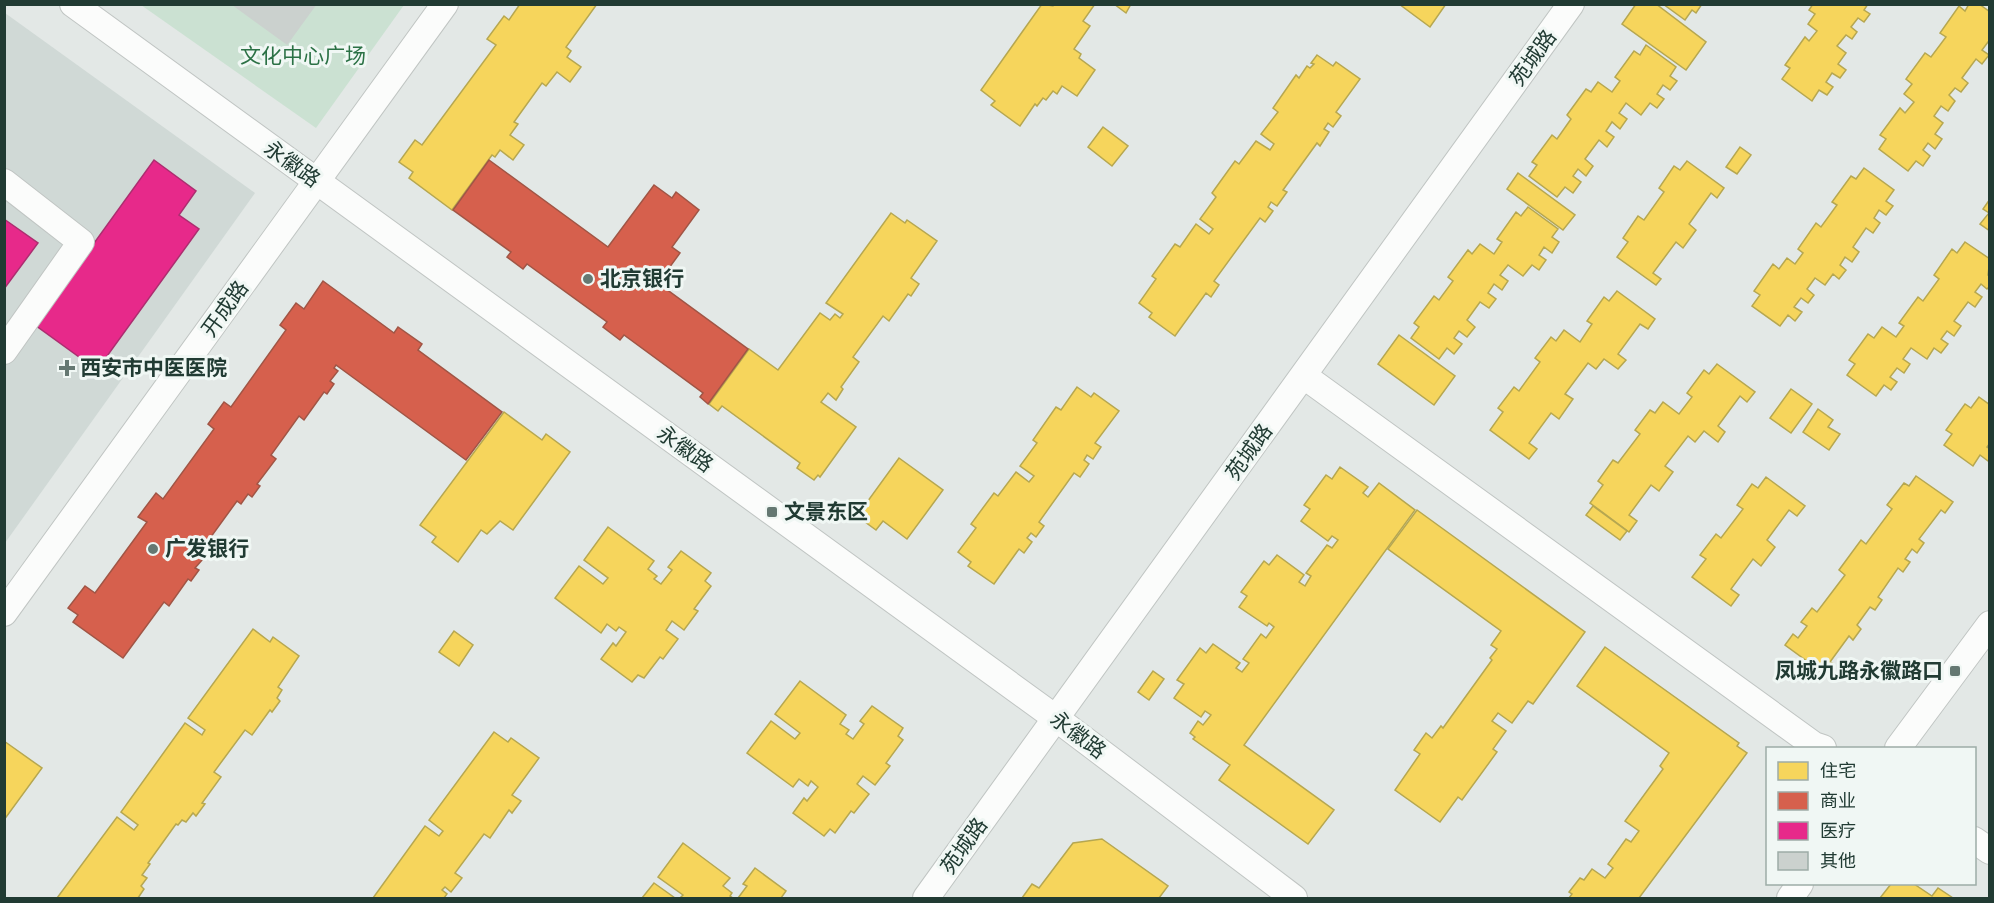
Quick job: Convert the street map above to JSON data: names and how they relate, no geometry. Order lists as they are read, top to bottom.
{
  "streets": {
    "street": ["苑城路", "永徽路", "开成路"]
  },
  "crossings": [
    ["苑城路", "永徽路"],
    ["永徽路", "开成路"]
  ],
  "parks": ["文化中心广场"],
  "places": {
    "other": ["北京银行", "广发银行"],
    "health": ["西安市中医医院"],
    "transit": ["文景东区", "凤城九路永徽路口"]
  },
  "legend": [
    "住宅",
    "商业",
    "医疗",
    "其他"
  ]
}
